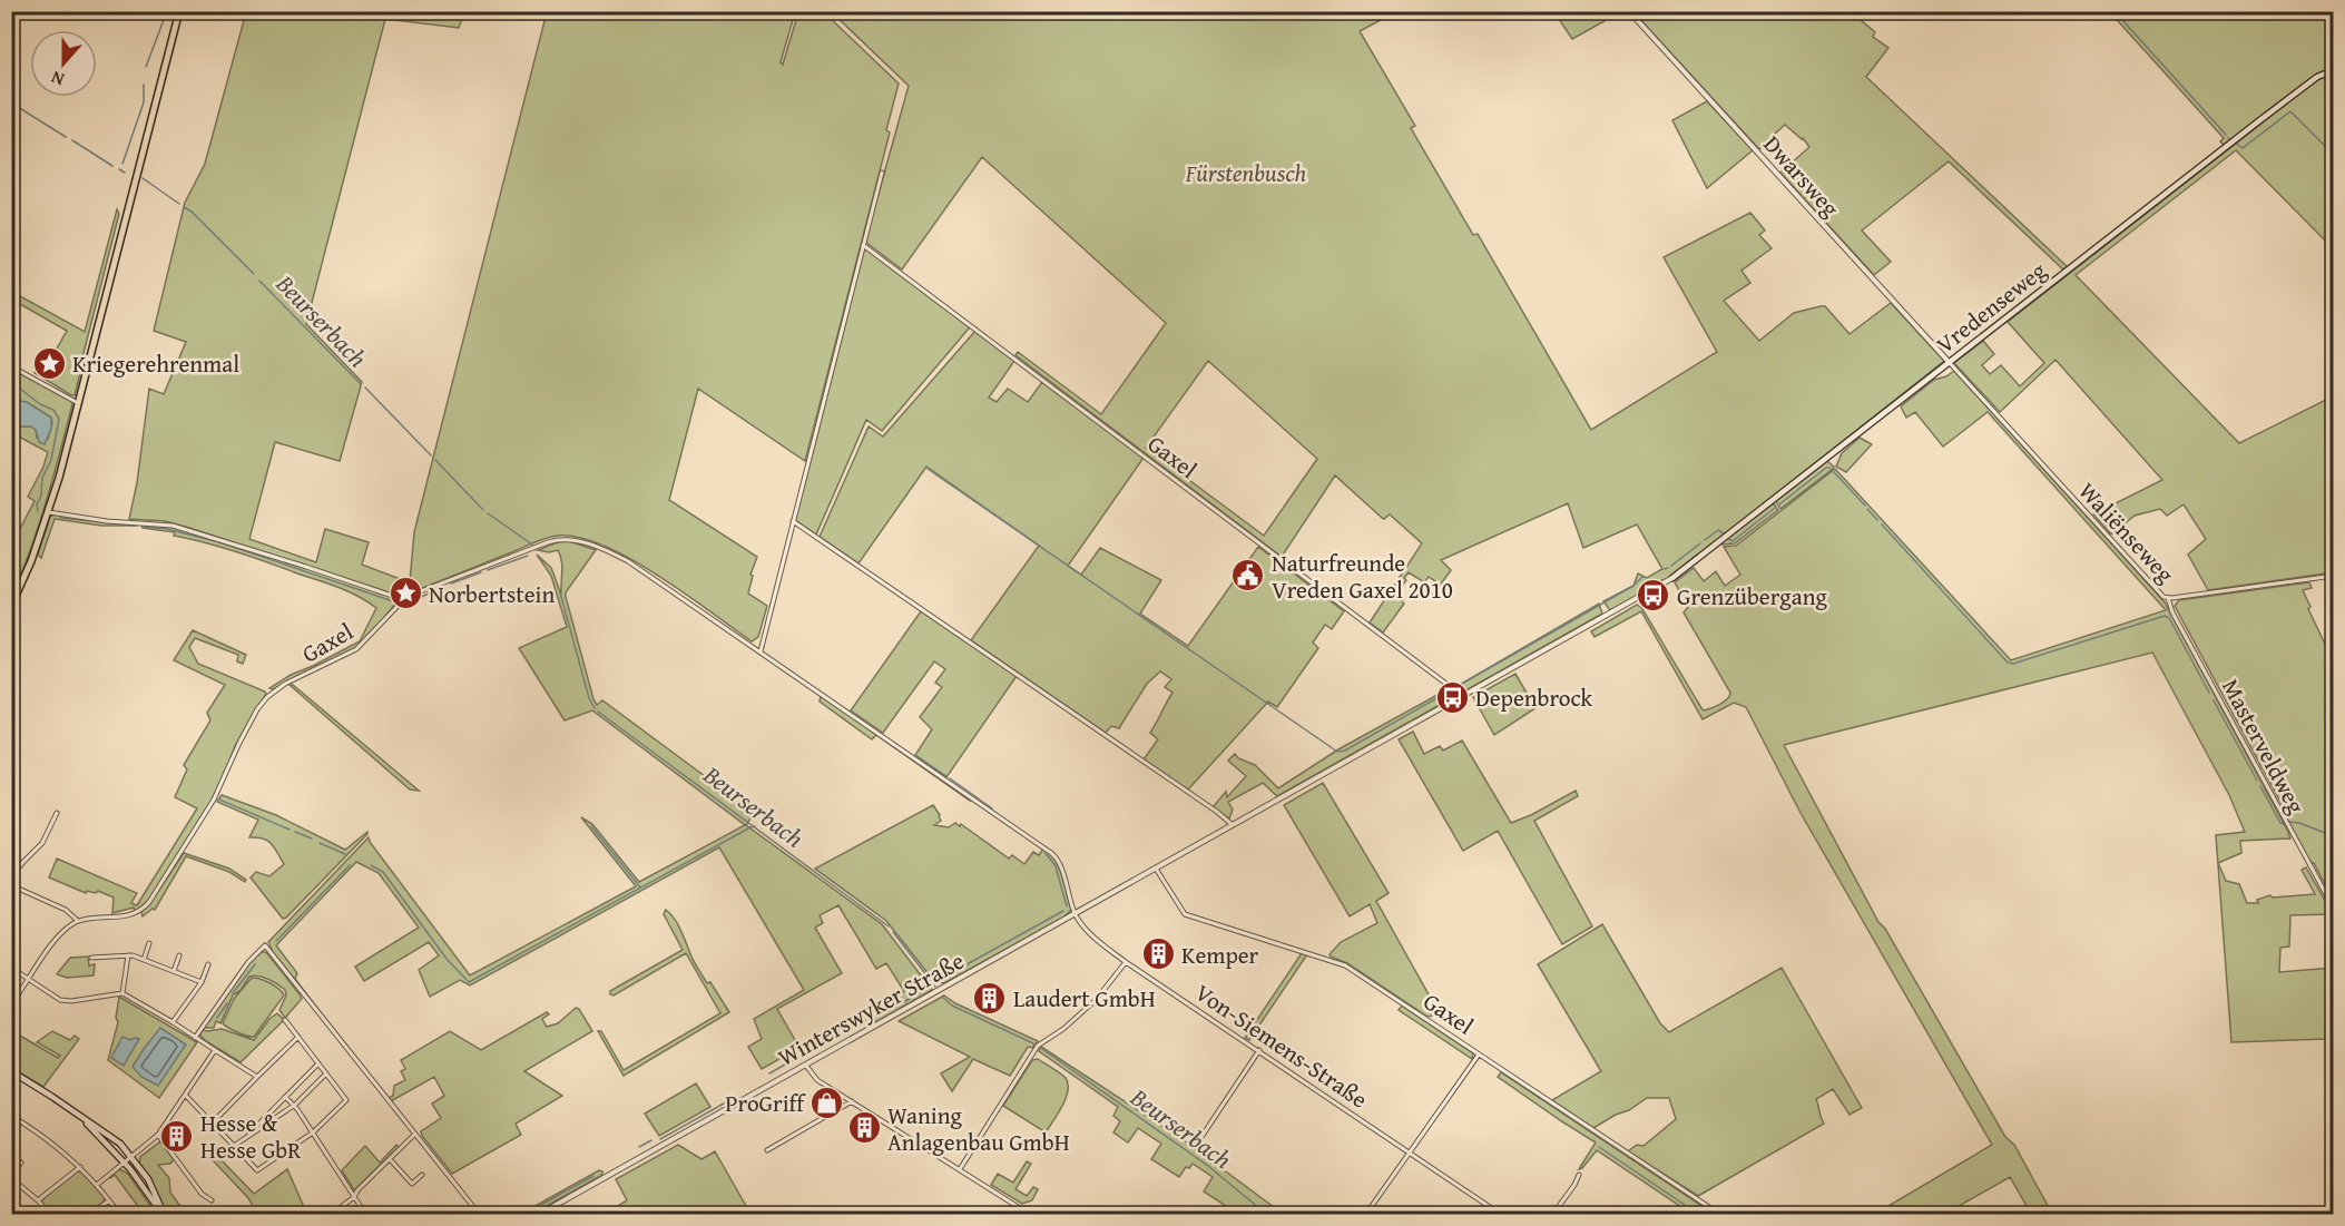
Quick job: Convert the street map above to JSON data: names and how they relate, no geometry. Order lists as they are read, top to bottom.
{
  "streets": {
    "main road": ["Vredenseweg"],
    "street": [
      "Dwarsweg",
      "Gaxel",
      "Waliënseweg",
      "Masterveldweg",
      "Winterswyker Straße",
      "Von-Siemens-Straße"
    ]
  },
  "crossings": [
    ["Dwarsweg", "Vredenseweg"],
    ["Dwarsweg", "Waliënseweg"],
    ["Vredenseweg", "Waliënseweg"],
    ["Vredenseweg", "Winterswyker Straße"],
    ["Gaxel", "Winterswyker Straße"],
    ["Gaxel", "Von-Siemens-Straße"],
    ["Waliënseweg", "Masterveldweg"],
    ["Winterswyker Straße", "Von-Siemens-Straße"]
  ],
  "water": ["Beurserbach"],
  "parks": ["Fürstenbusch"],
  "places": {
    "place": ["Kriegerehrenmal", "Norbertstein"],
    "public building": ["Naturfreunde Vreden Gaxel 2010"],
    "bus stop": ["Grenzübergang", "Depenbrock"],
    "building": [
      "Kemper",
      "Laudert GmbH",
      "Waning Anlagenbau GmbH",
      "Hesse & Hesse GbR"
    ],
    "shop": ["ProGriff"]
  },
  "north": "bottom"
}
